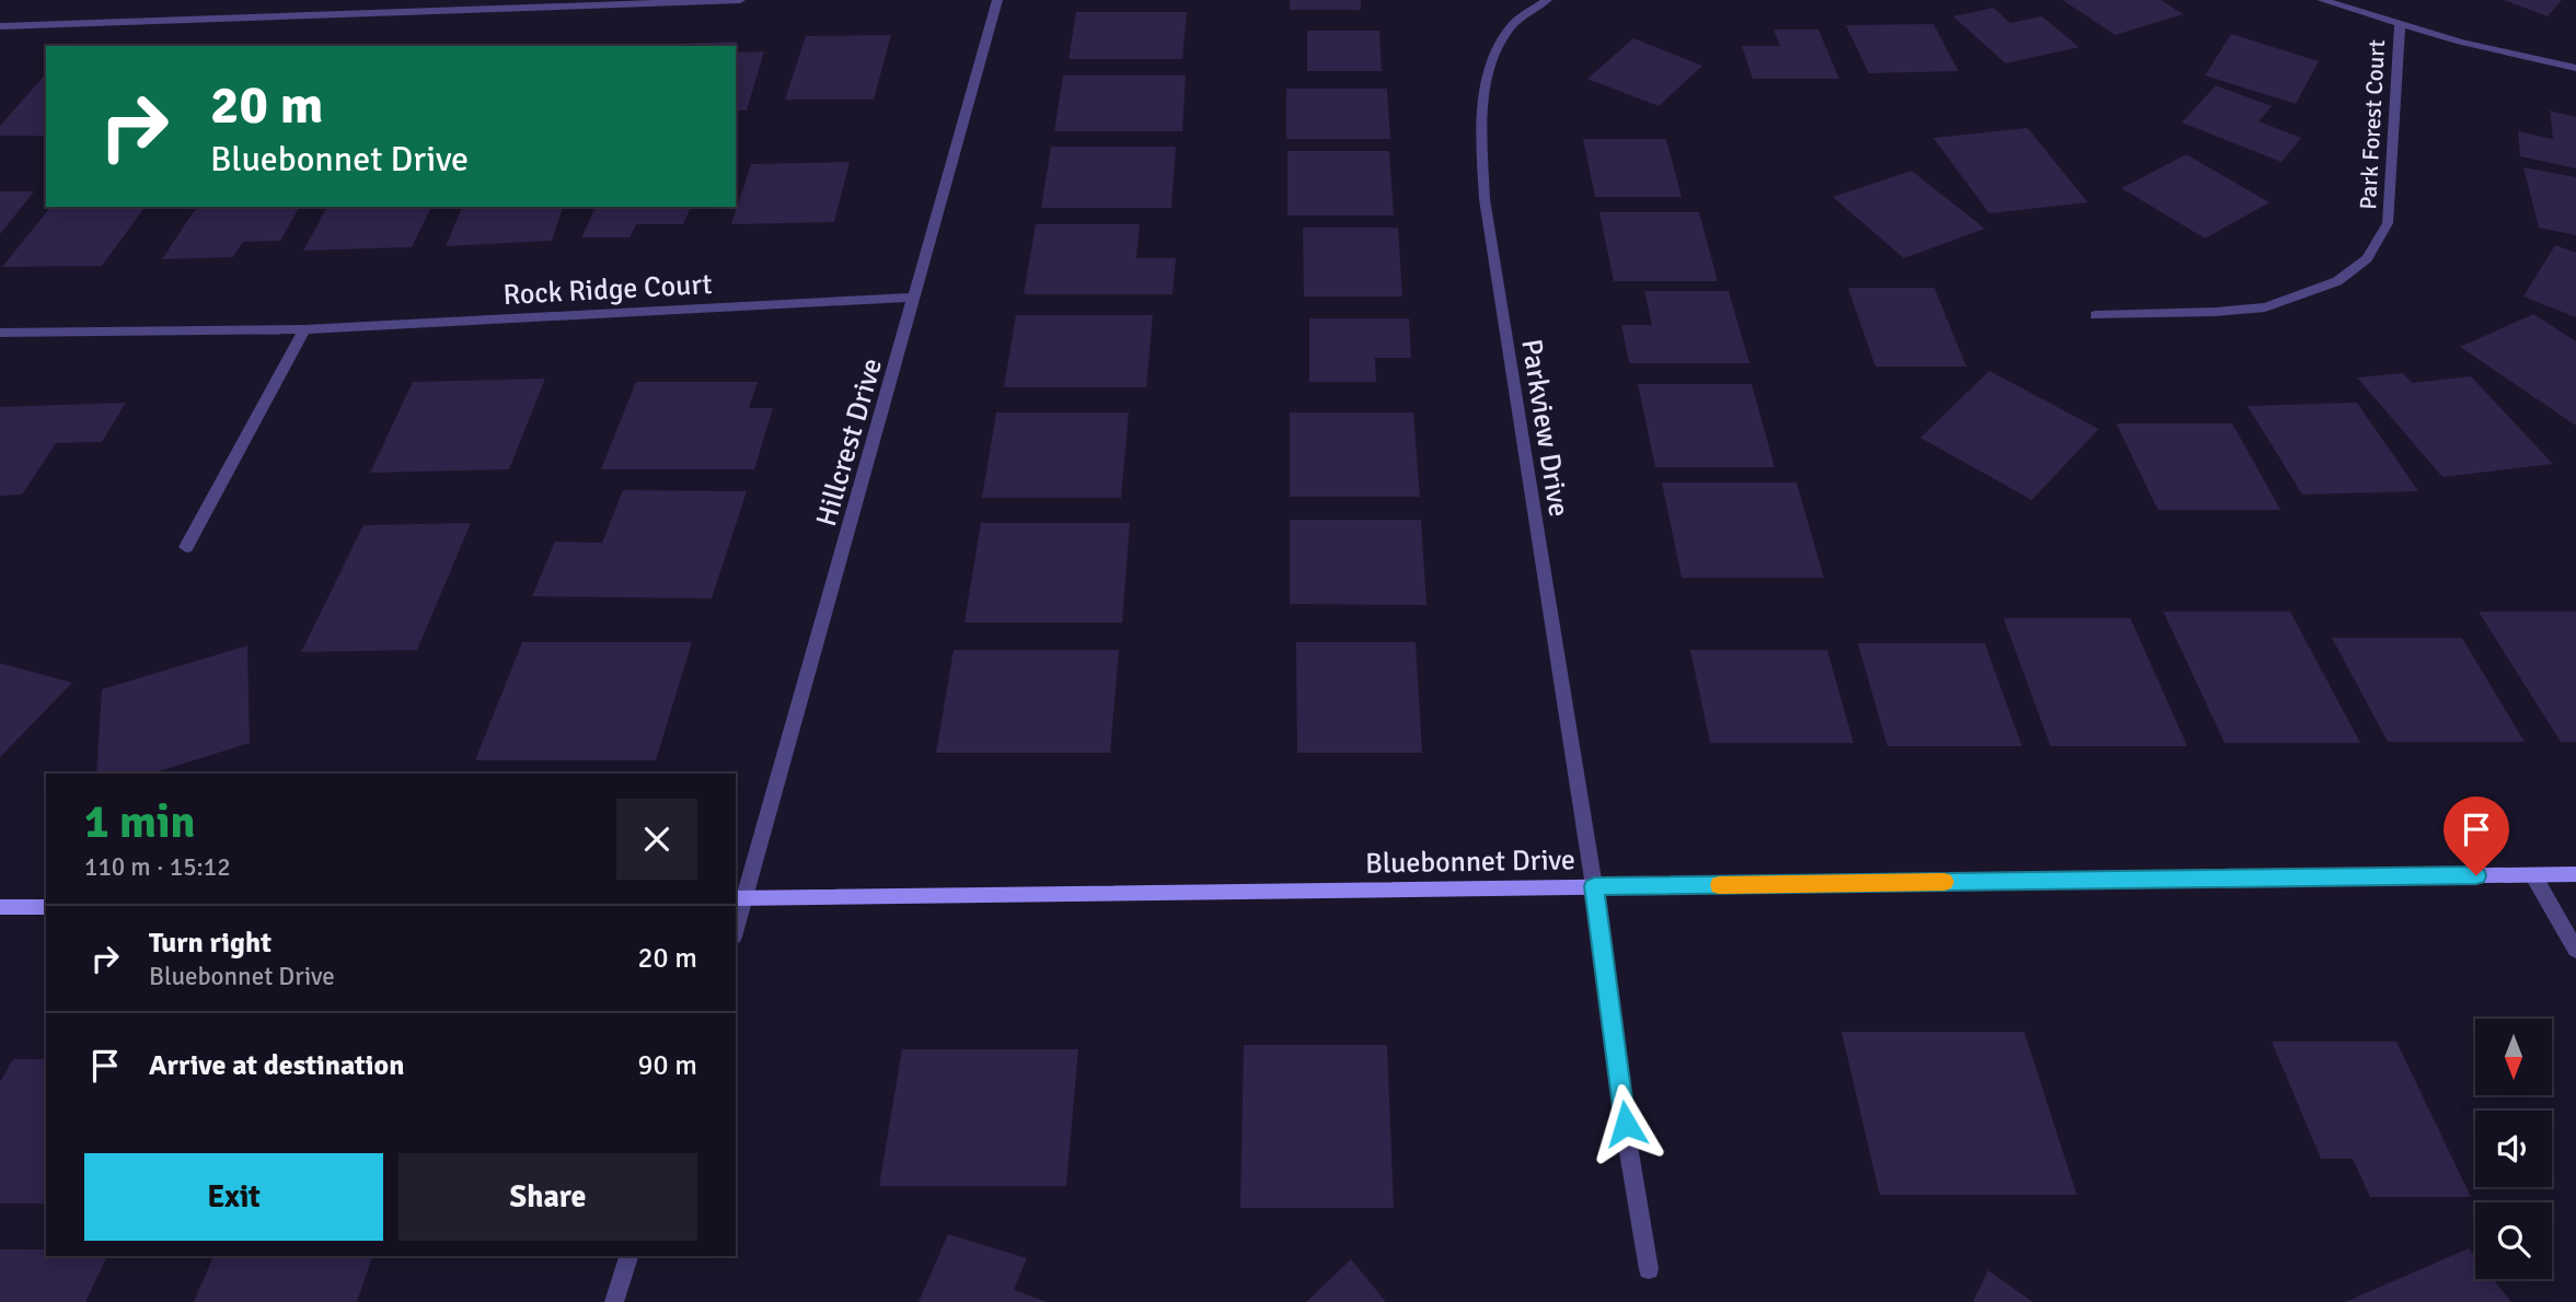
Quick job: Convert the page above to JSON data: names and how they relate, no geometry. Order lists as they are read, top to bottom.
{
  "streets": {
    "street": [
      "Park Forest Court",
      "Rock Ridge Court",
      "Parkview Drive",
      "Hillcrest Drive",
      "Bluebonnet Drive"
    ]
  },
  "crossings": [
    ["Rock Ridge Court", "Hillcrest Drive"],
    ["Parkview Drive", "Bluebonnet Drive"],
    ["Hillcrest Drive", "Bluebonnet Drive"]
  ],
  "north": "bottom",
  "page": {
    "turn": ["20 m", "Bluebonnet Drive"],
    "heading": ["1 min", "110 m · 15:12"],
    "list": [
      {
        "name": "Turn right",
        "note": "Bluebonnet Drive",
        "value": "20 m"
      },
      {
        "name": "Arrive at destination",
        "value": "90 m"
      }
    ],
    "buttons": ["Exit", "Share"]
  }
}
